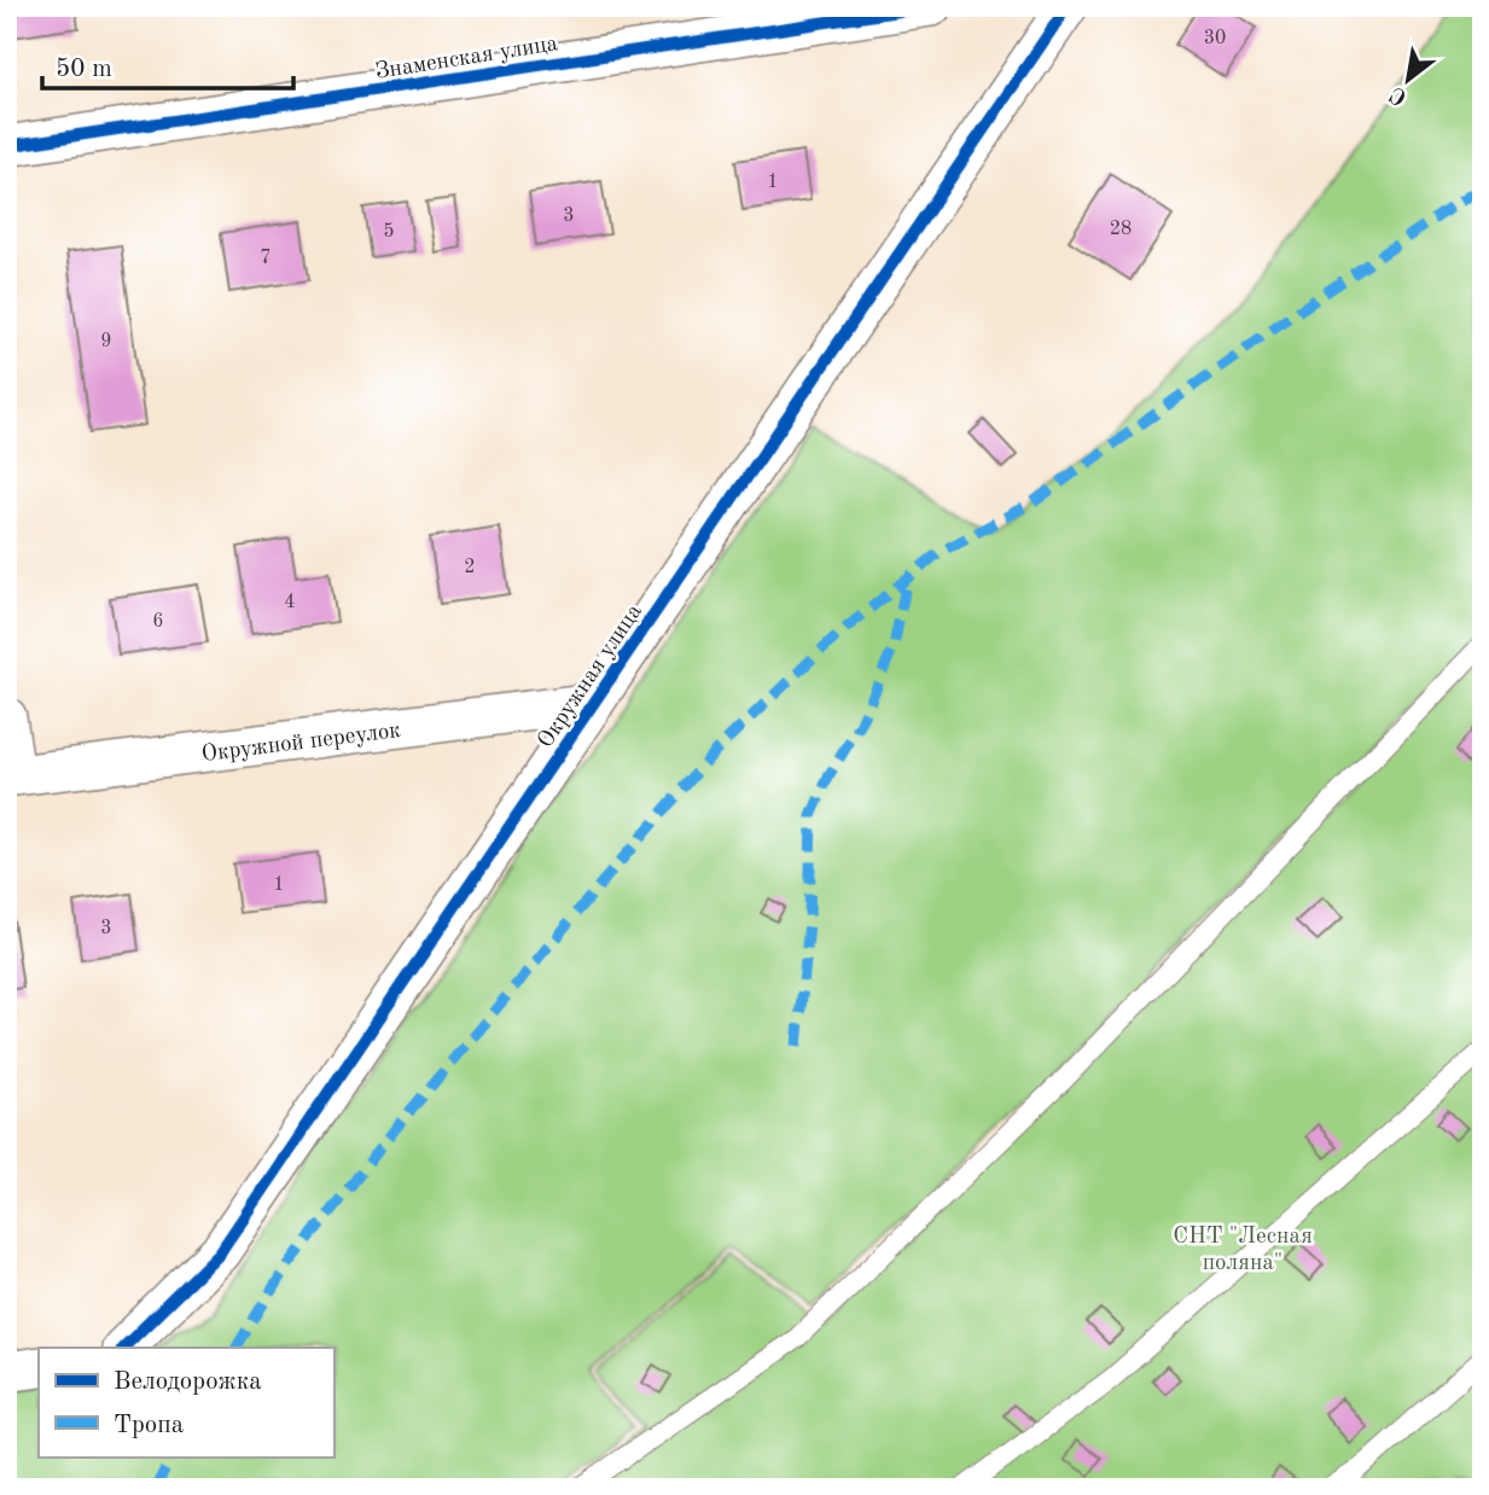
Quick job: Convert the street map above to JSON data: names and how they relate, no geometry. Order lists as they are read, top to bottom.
{
  "streets": {
    "street": ["Знаменская улица", "Окружная улица", "Окружной переулок"]
  },
  "crossings": [
    ["Окружная улица", "Окружной переулок"]
  ],
  "parks": ["СНТ \"Лесная поляна\""],
  "house_numbers": [
    "30",
    "1",
    "3",
    "28",
    "5",
    "7",
    "9",
    "2",
    "4",
    "6",
    "1",
    "3"
  ],
  "legend": ["Велодорожка", "Тропа"],
  "scale_bar": "50 m",
  "north": "bottom left"
}
